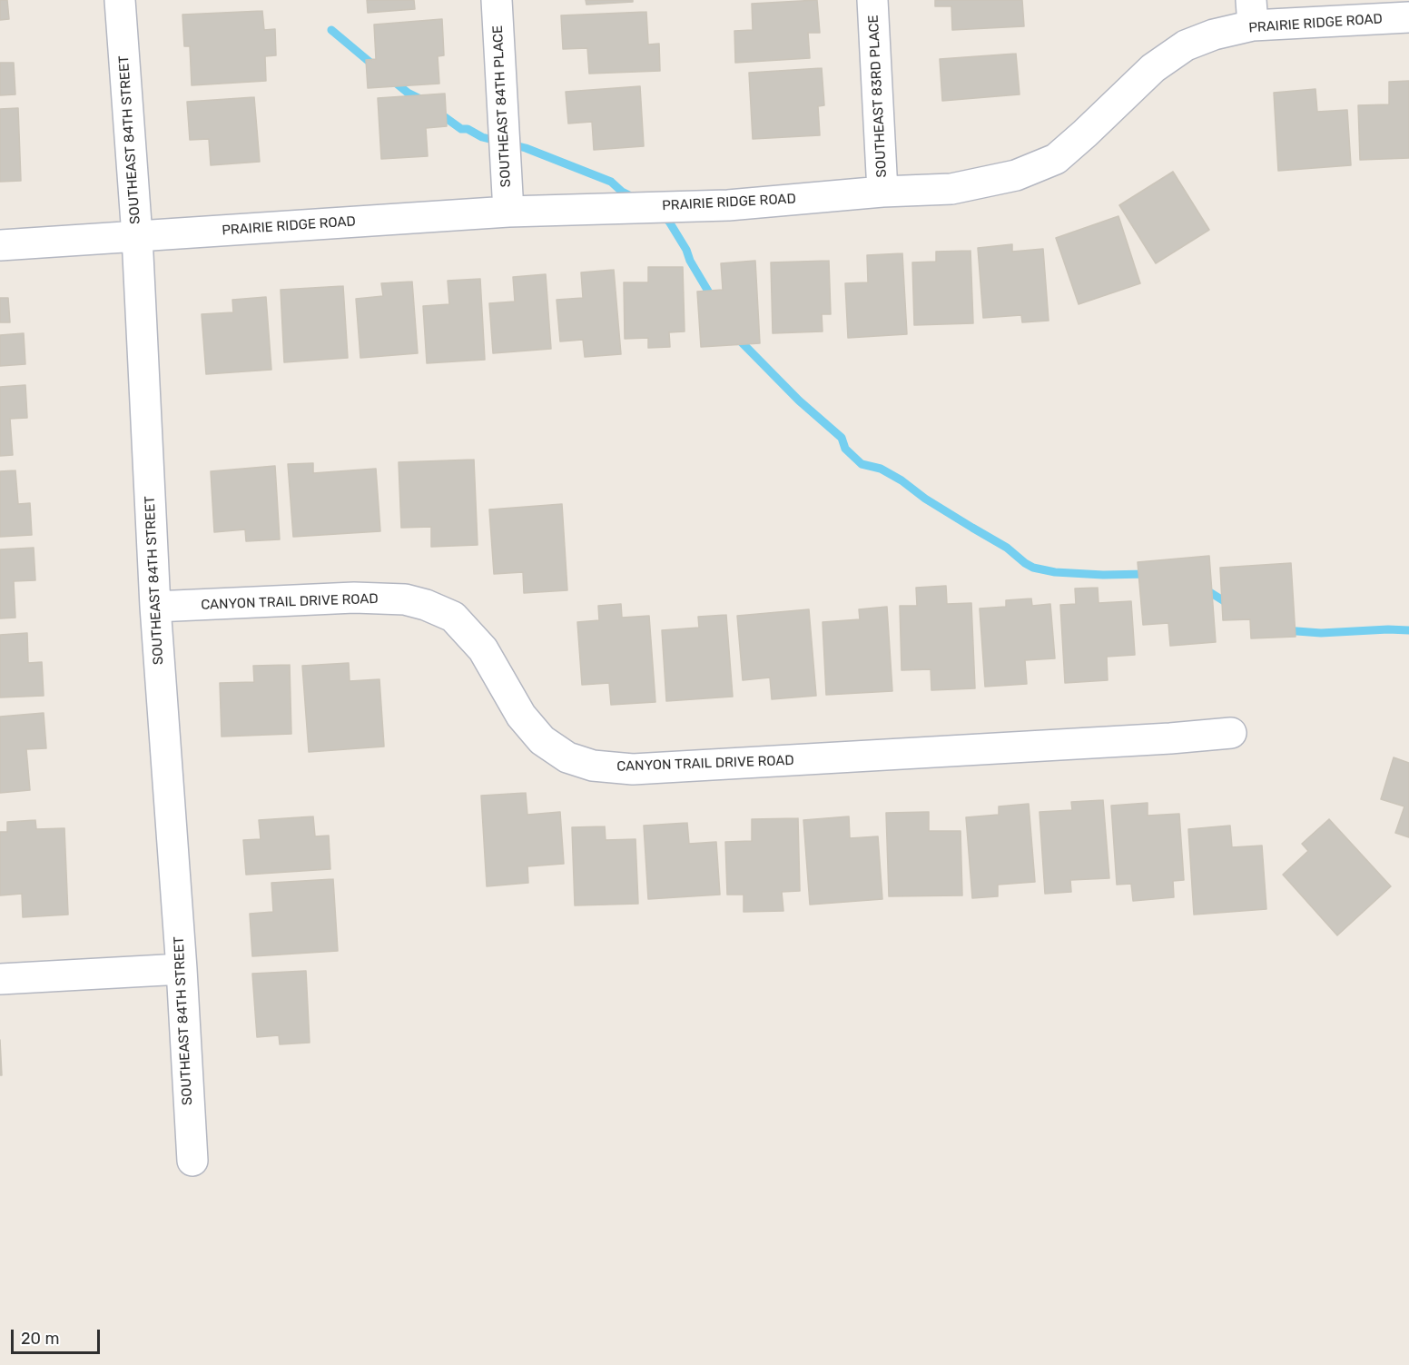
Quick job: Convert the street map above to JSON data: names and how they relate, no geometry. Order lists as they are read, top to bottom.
{
  "streets": {
    "street": [
      "PRAIRIE RIDGE ROAD",
      "SOUTHEAST 83RD PLACE",
      "SOUTHEAST 84TH PLACE",
      "SOUTHEAST 84TH STREET",
      "CANYON TRAIL DRIVE ROAD"
    ]
  },
  "crossings": [
    ["PRAIRIE RIDGE ROAD", "SOUTHEAST 83RD PLACE"],
    ["PRAIRIE RIDGE ROAD", "SOUTHEAST 84TH PLACE"],
    ["PRAIRIE RIDGE ROAD", "SOUTHEAST 84TH STREET"],
    ["SOUTHEAST 84TH STREET", "CANYON TRAIL DRIVE ROAD"]
  ],
  "scale_bar": "20 m"
}
